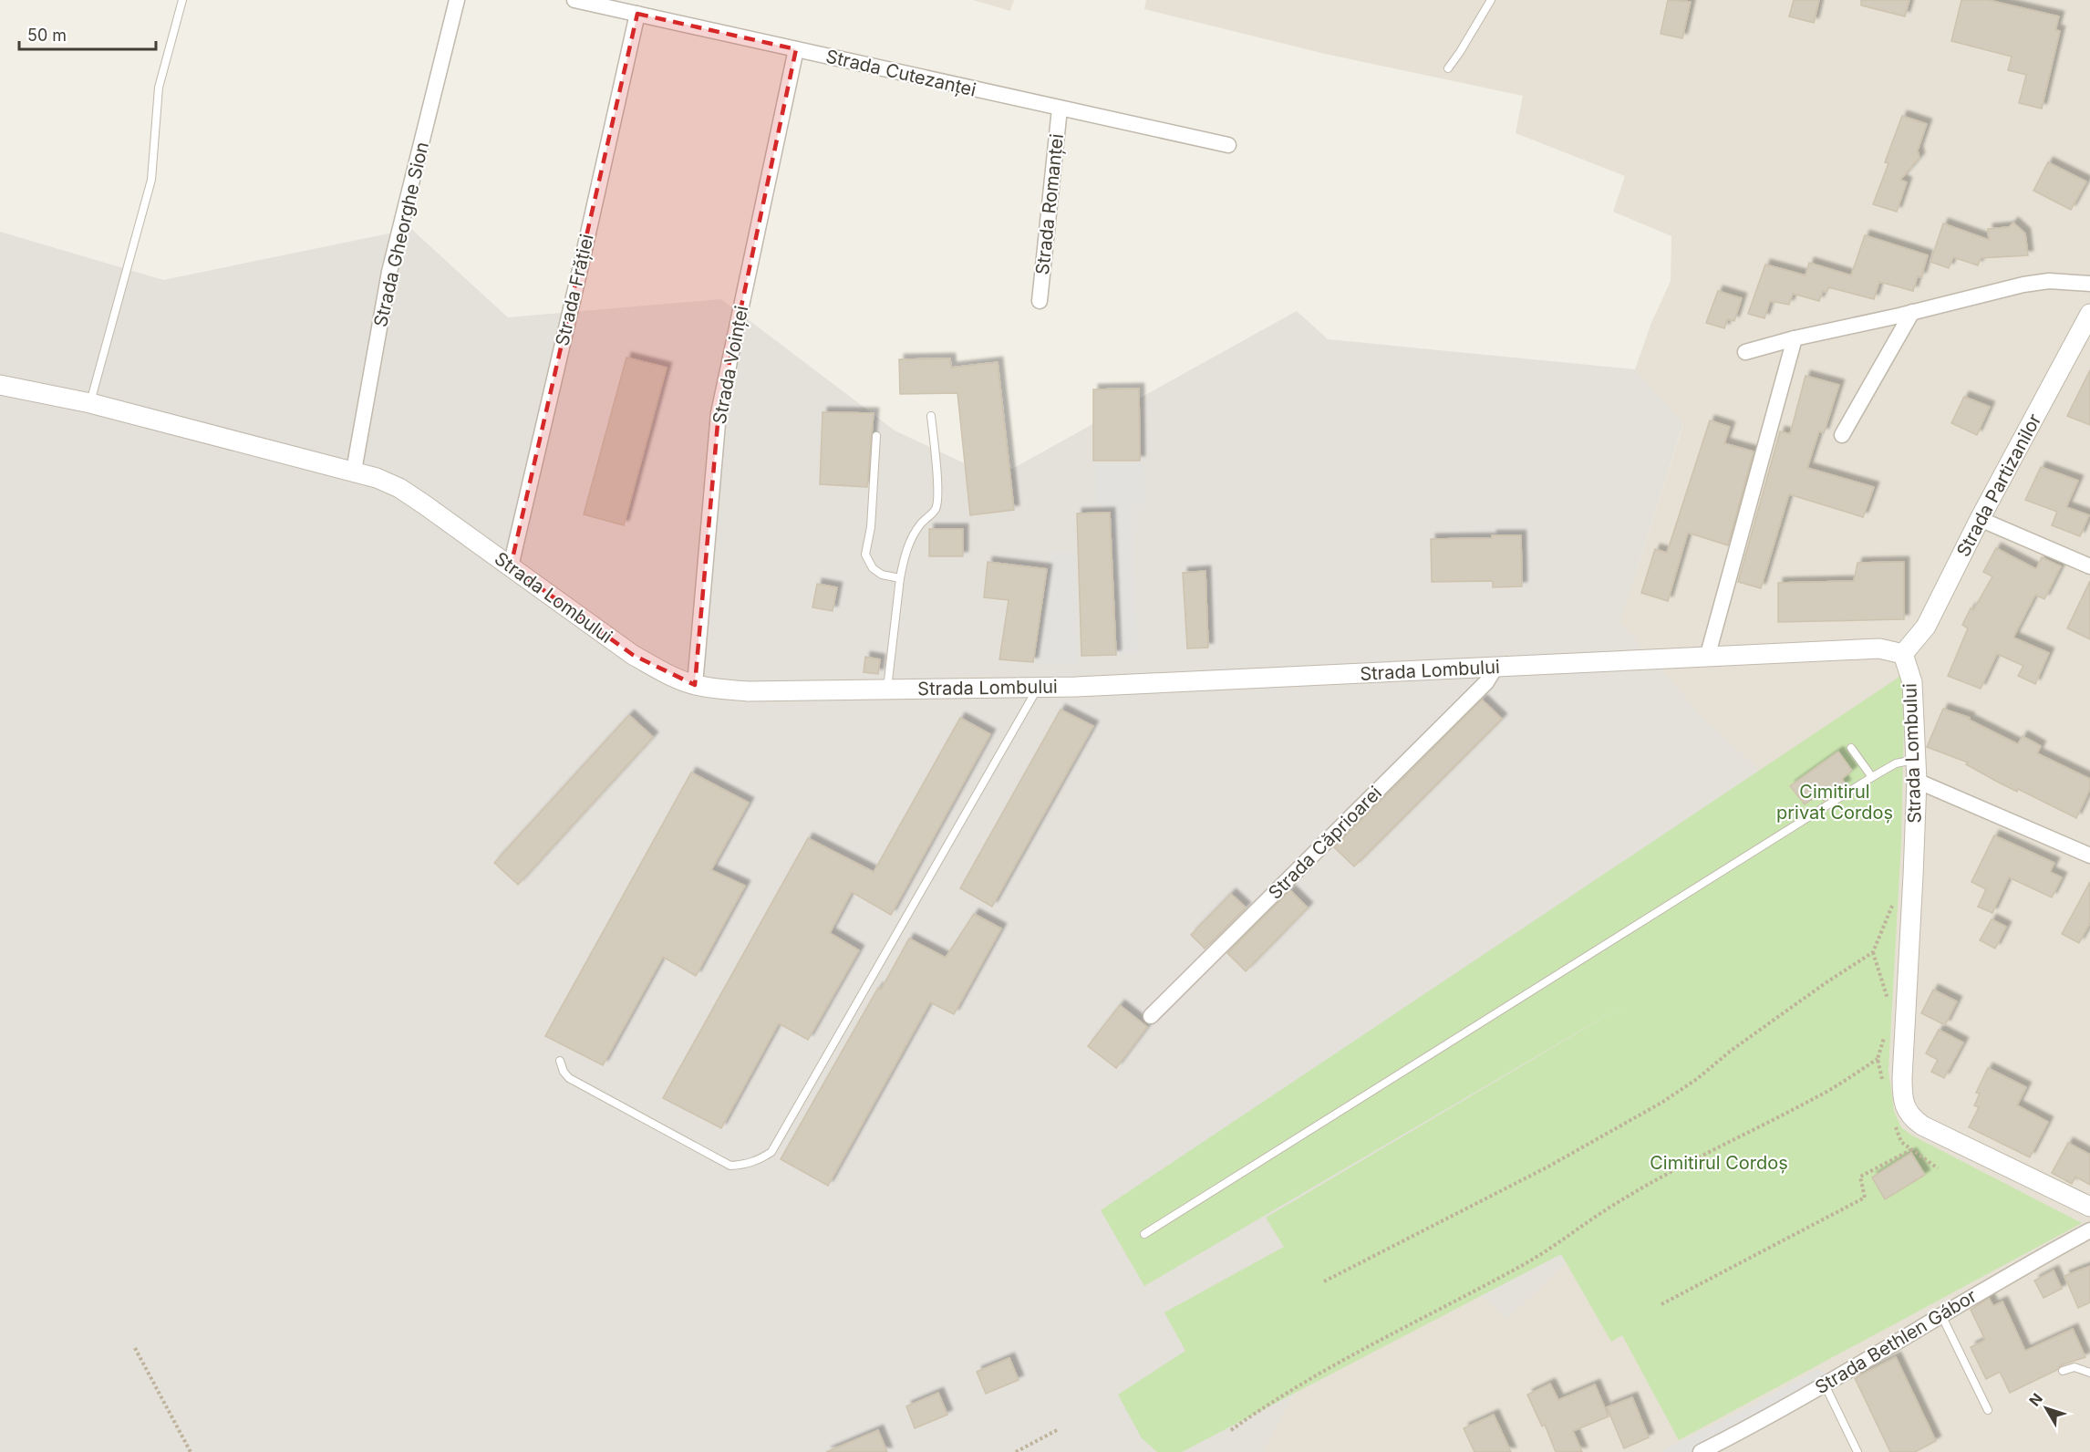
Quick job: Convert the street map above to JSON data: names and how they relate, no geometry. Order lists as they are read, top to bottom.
{
  "streets": {
    "street": [
      "Strada Cutezanței",
      "Strada Romanței",
      "Strada Gheorghe Sion",
      "Strada Frăției",
      "Strada Voinței",
      "Strada Partizanilor",
      "Strada Lombului",
      "Strada Căprioarei",
      "Strada Bethlen Gábor"
    ]
  },
  "crossings": [
    ["Strada Cutezanței", "Strada Romanței"],
    ["Strada Cutezanței", "Strada Frăției"],
    ["Strada Cutezanței", "Strada Voinței"],
    ["Strada Gheorghe Sion", "Strada Lombului"],
    ["Strada Frăției", "Strada Lombului"],
    ["Strada Voinței", "Strada Lombului"],
    ["Strada Partizanilor", "Strada Lombului"],
    ["Strada Lombului", "Strada Căprioarei"]
  ],
  "parks": ["Cimitirul privat Cordoș", "Cimitirul Cordoș"],
  "scale_bar": "50 m",
  "north": "top left"
}
